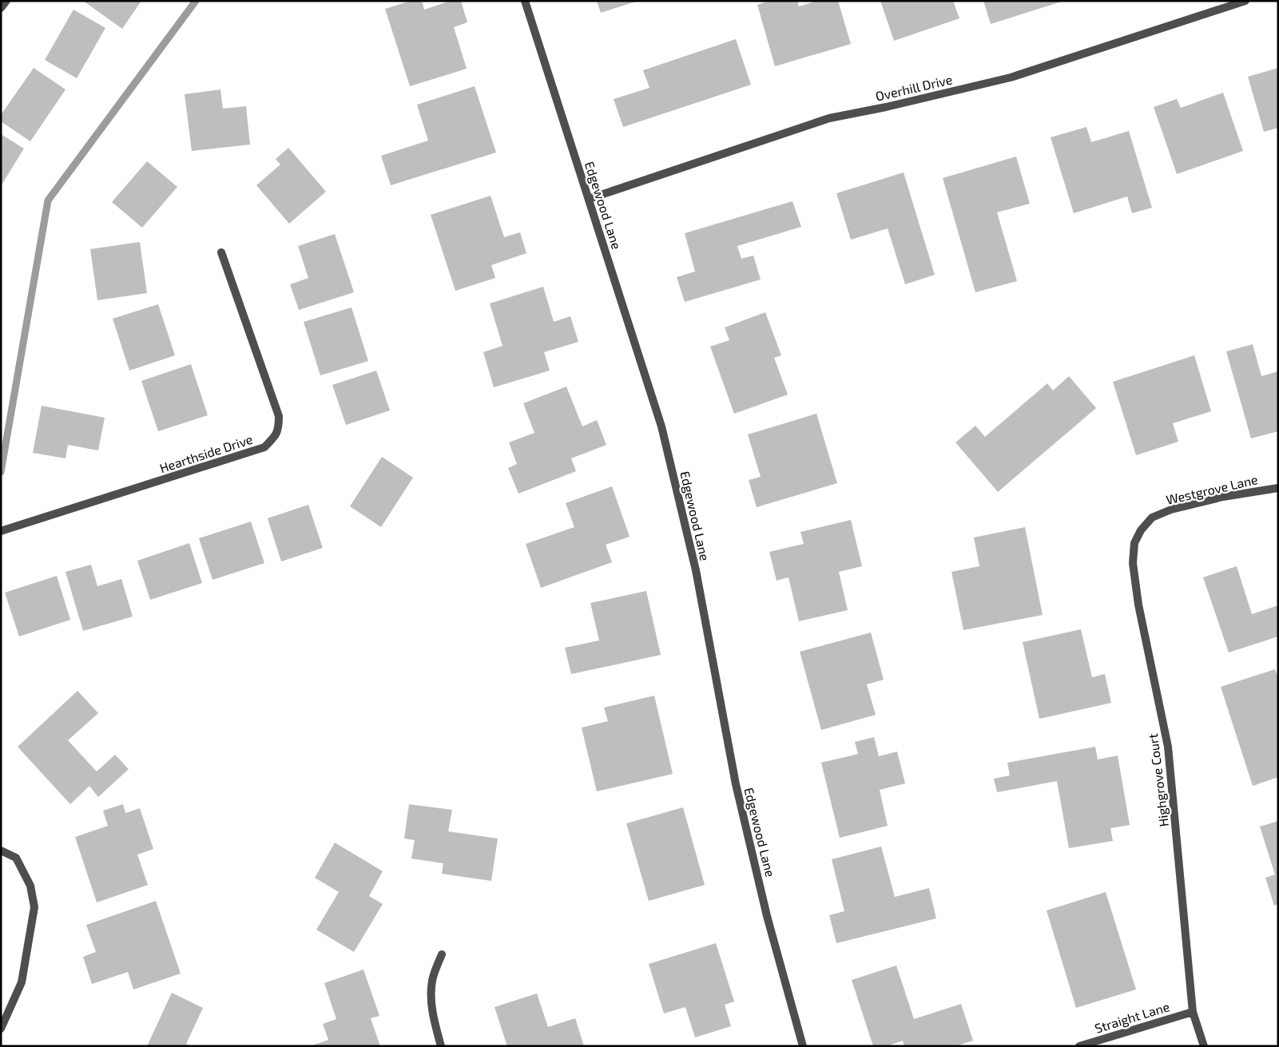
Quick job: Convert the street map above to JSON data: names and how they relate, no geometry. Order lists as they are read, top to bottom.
{
  "streets": {
    "street": [
      "Overhill Drive",
      "Edgewood Lane",
      "Hearthside Drive",
      "Westgrove Lane",
      "Highgrove Court",
      "Straight Lane"
    ]
  },
  "crossings": [
    ["Overhill Drive", "Edgewood Lane"],
    ["Westgrove Lane", "Highgrove Court"],
    ["Highgrove Court", "Straight Lane"]
  ]
}
